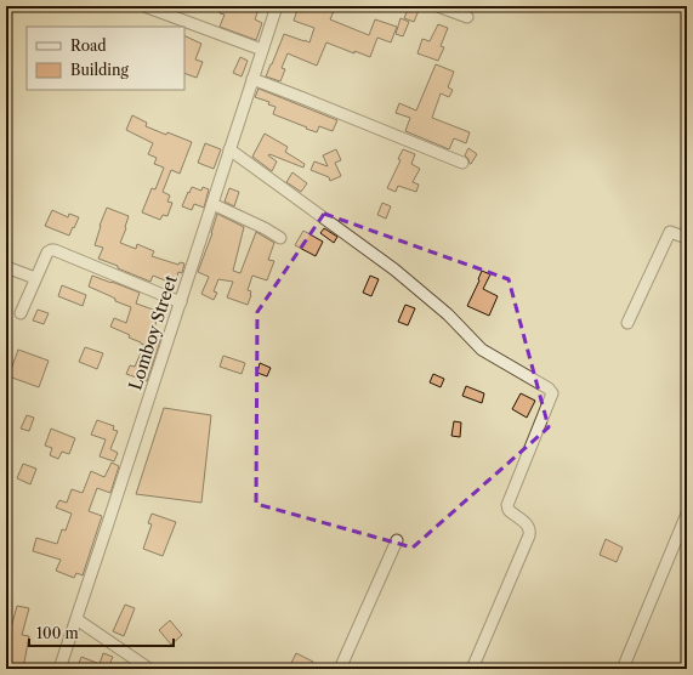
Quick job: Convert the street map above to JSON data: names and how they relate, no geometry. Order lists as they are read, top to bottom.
{
  "streets": {
    "street": ["Lomboy Street"]
  },
  "legend": ["Road", "Building"],
  "scale_bar": "100 m"
}
